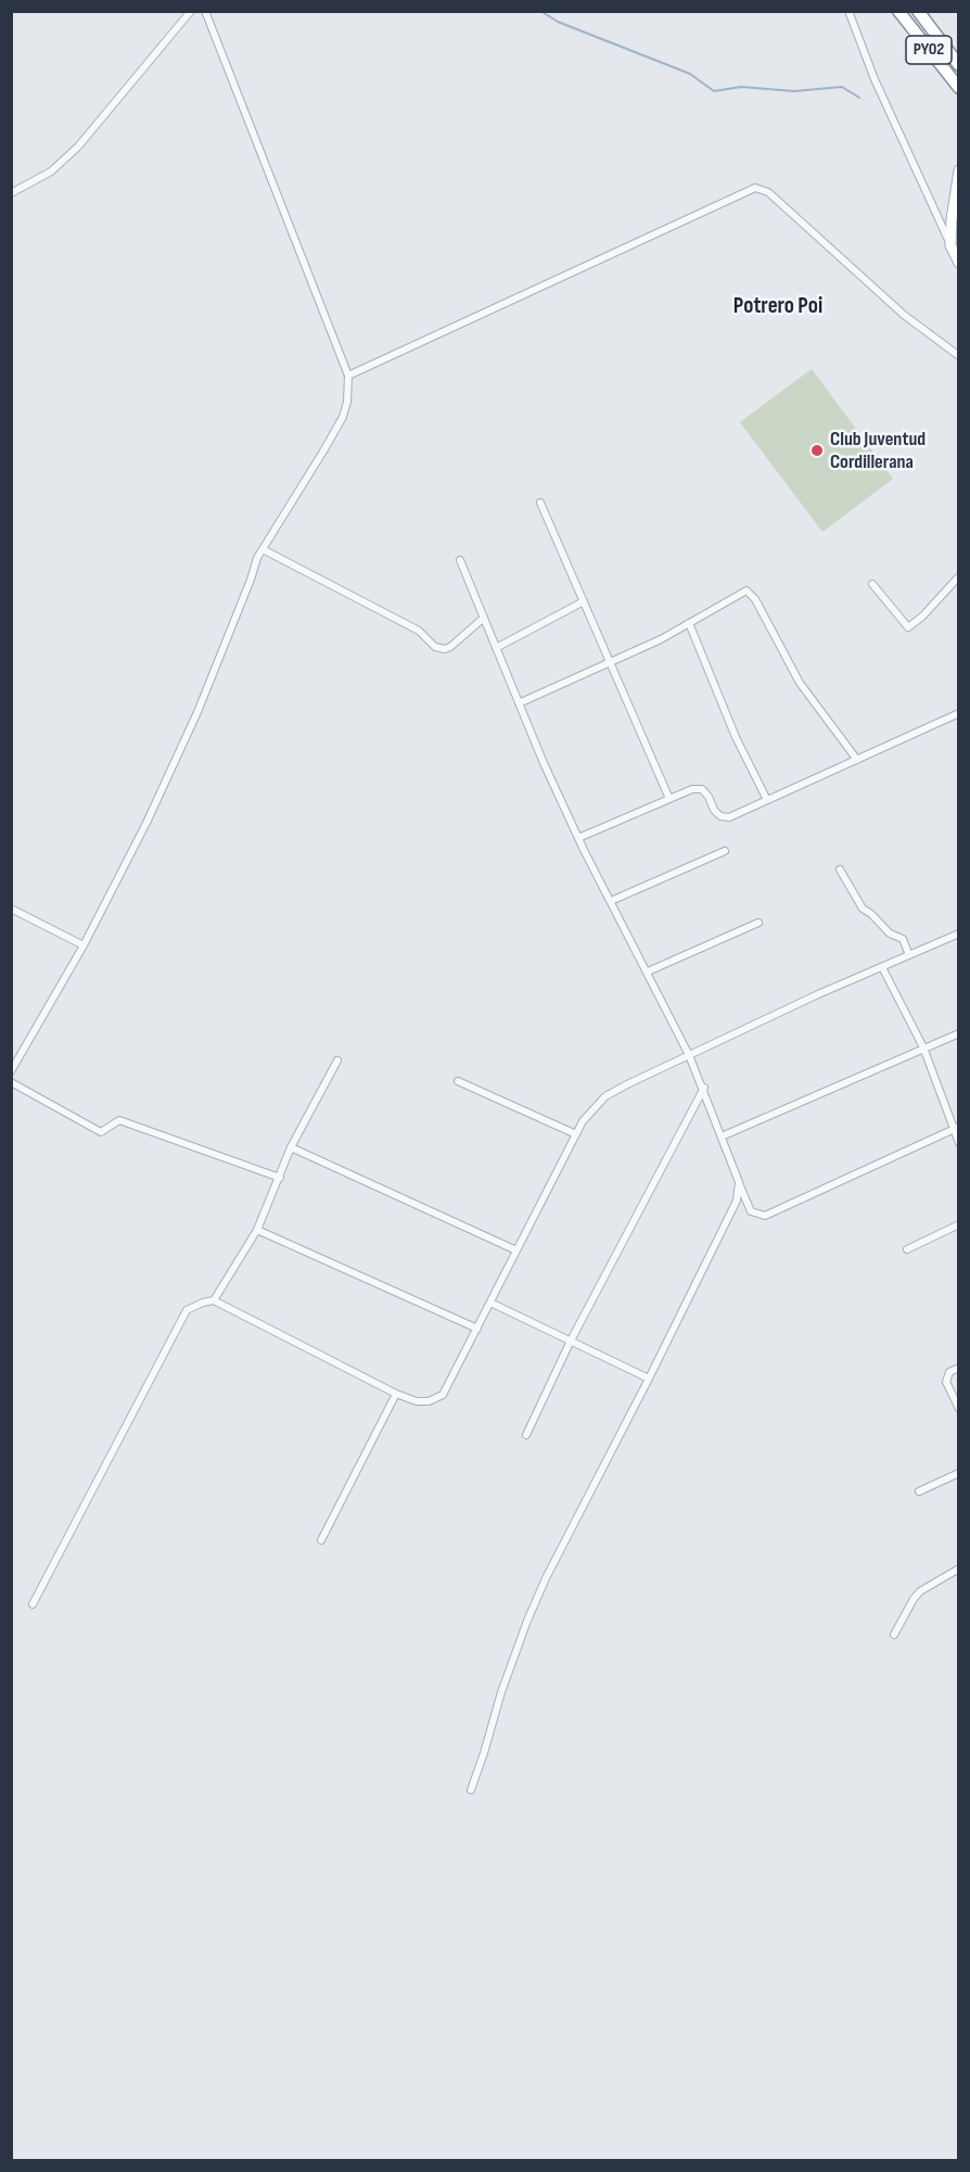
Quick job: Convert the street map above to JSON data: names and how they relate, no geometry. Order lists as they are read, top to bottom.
{
  "streets": {
    "highway": ["PY02"]
  },
  "districts": ["Potrero Poi"],
  "places": ["Club Juventud Cordillerana"]
}
